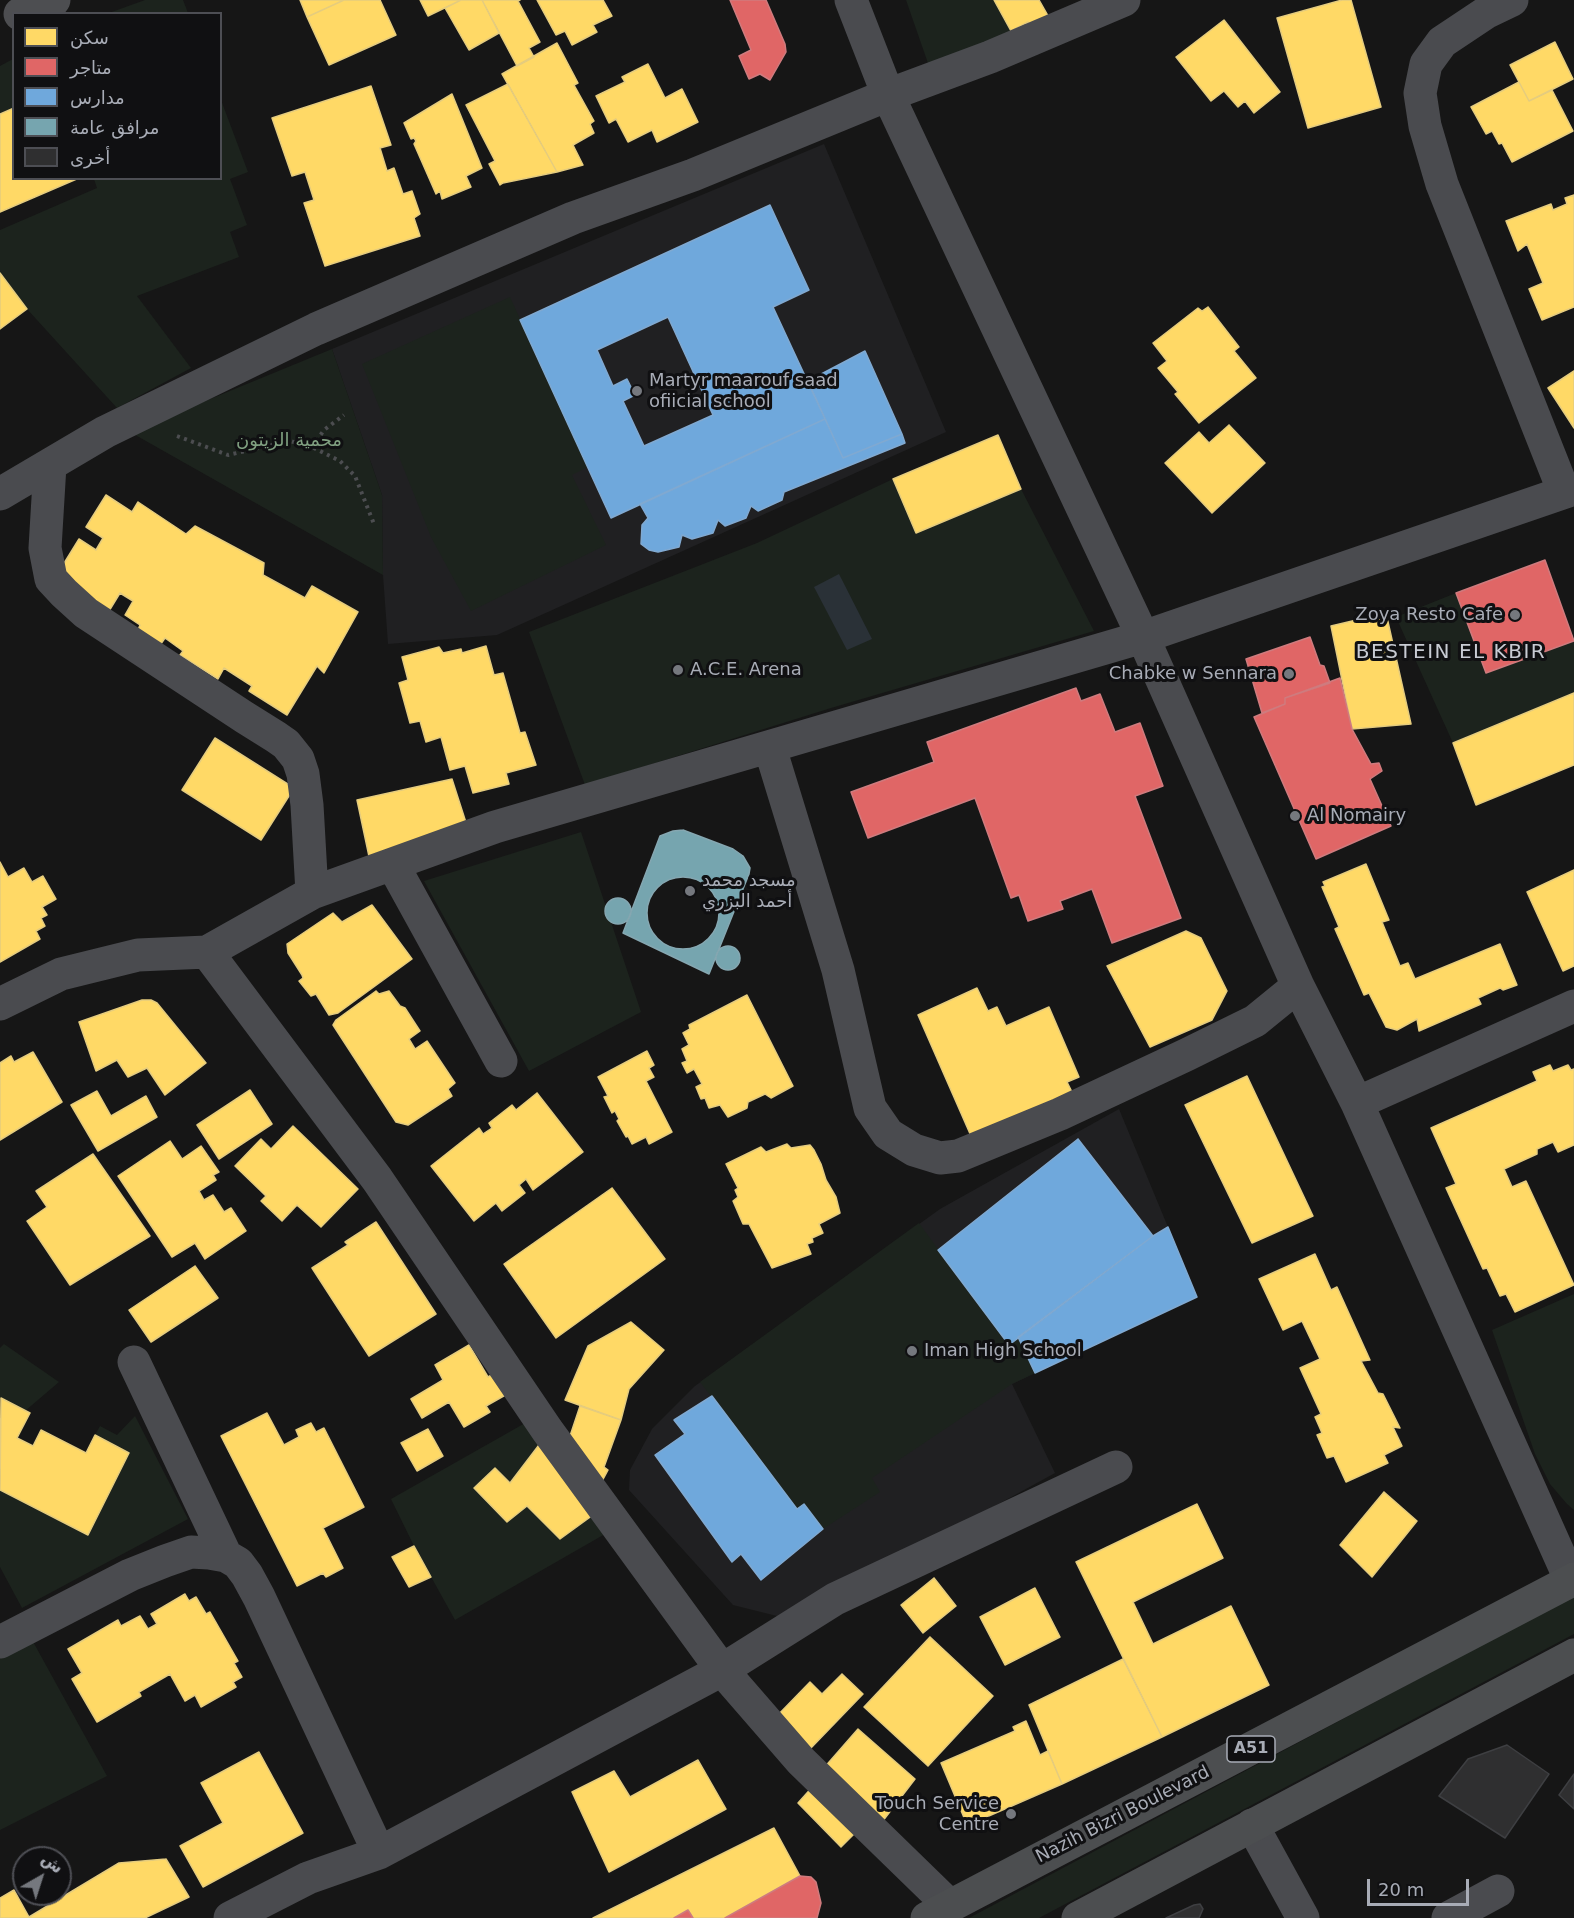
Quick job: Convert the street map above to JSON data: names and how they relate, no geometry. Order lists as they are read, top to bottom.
{
  "streets": {
    "highway": ["A51", "Nazih Bizri Boulevard"]
  },
  "districts": ["BESTEIN EL KBIR"],
  "parks": ["محمية الزيتون"],
  "places": [
    "Martyr maarouf saad ofiicial school",
    "Zoya Resto Cafe",
    "A.C.E. Arena",
    "Chabke w Sennara",
    "Al Nomairy",
    "مسجد محمد أحمد البزري",
    "Iman High School",
    "Touch Service Centre"
  ],
  "legend": [
    "سكن",
    "متاجر",
    "مدارس",
    "مرافق عامة",
    "أخرى"
  ],
  "scale_bar": "20 m",
  "north": "top right"
}
